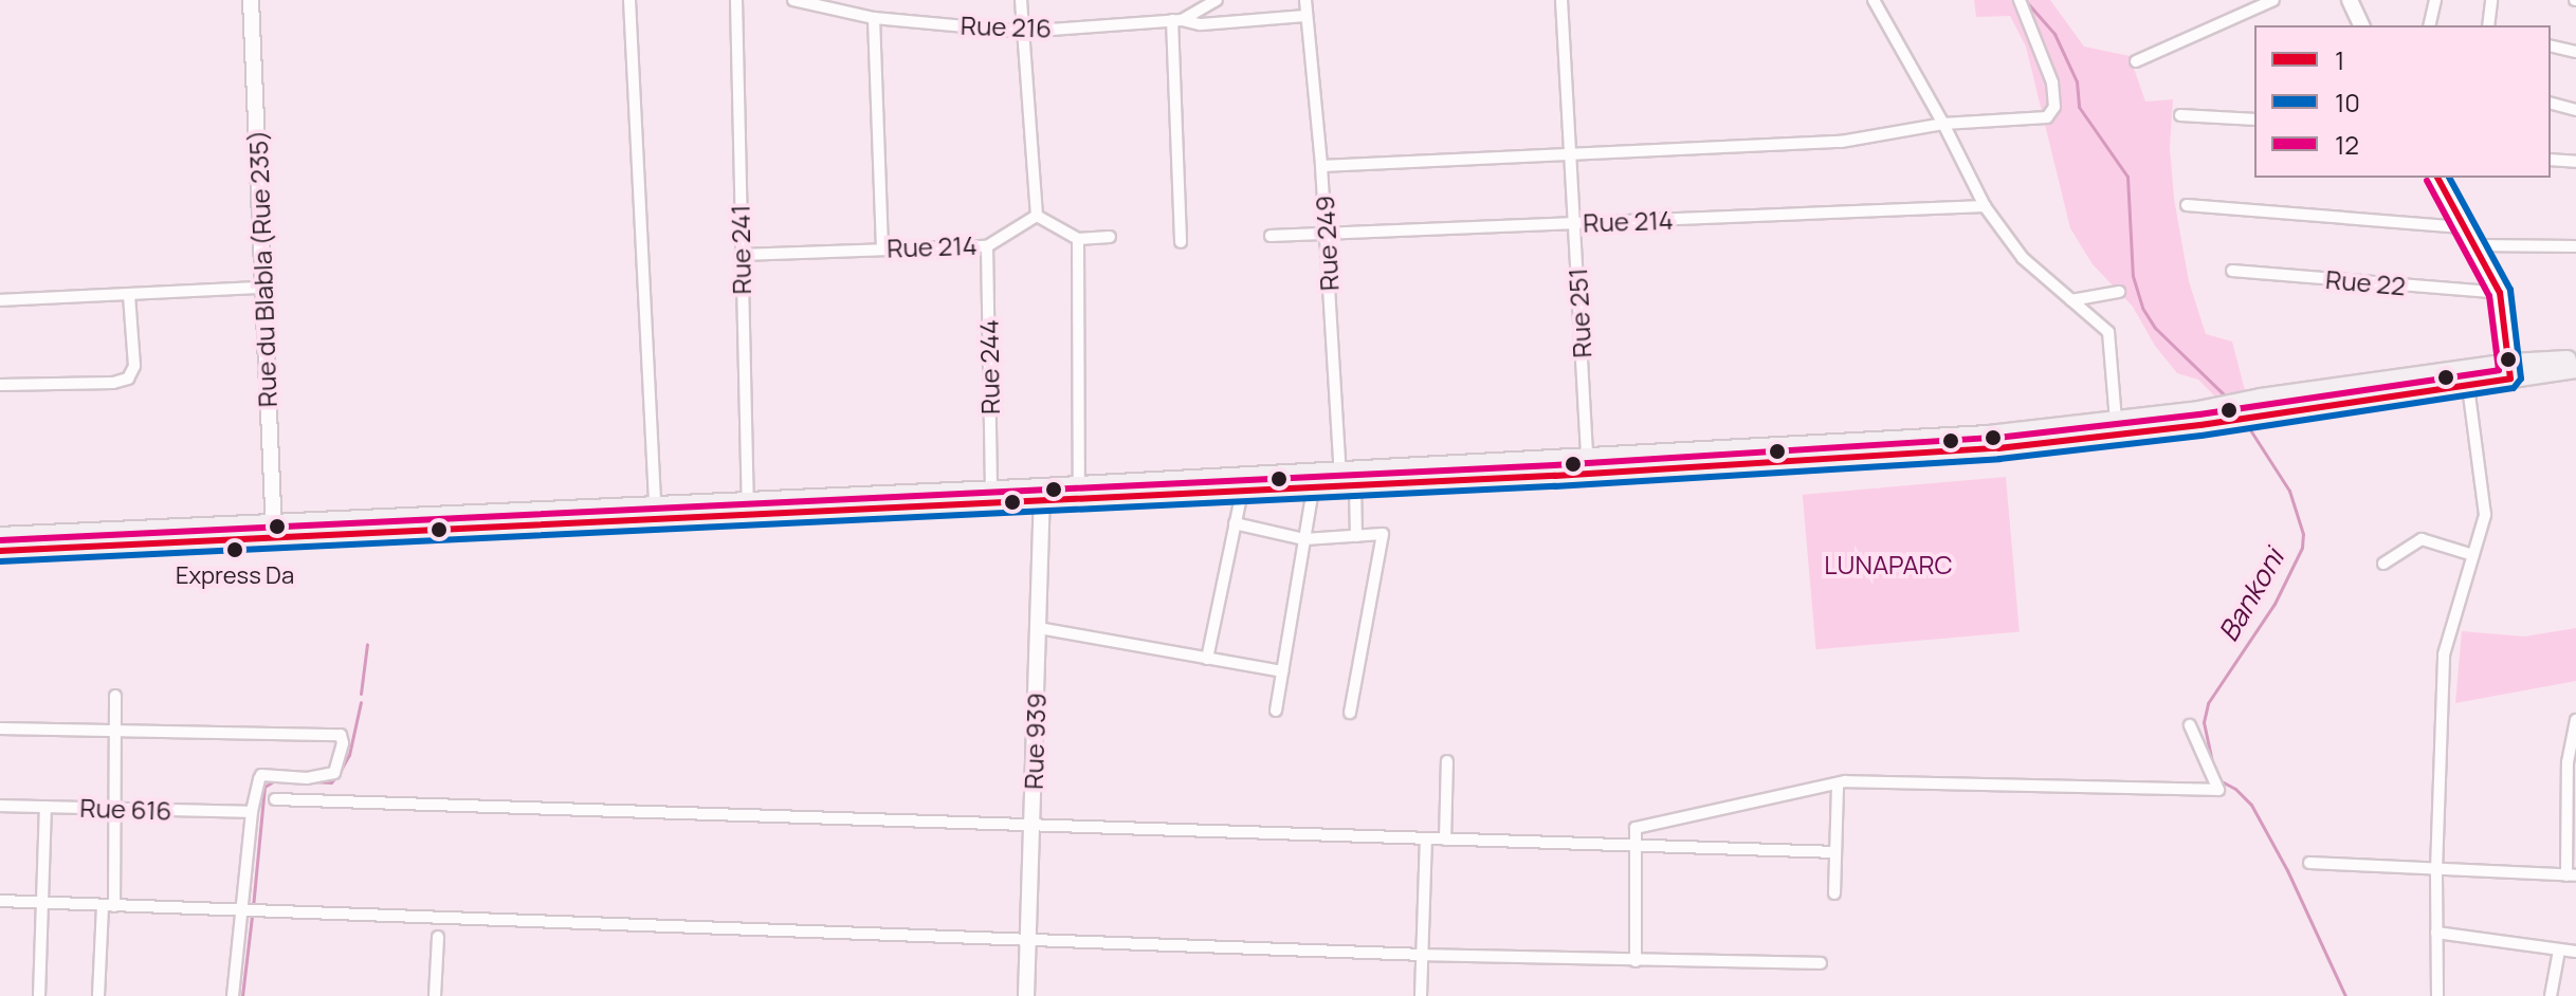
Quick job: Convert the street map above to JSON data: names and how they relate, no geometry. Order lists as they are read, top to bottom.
{
  "streets": {
    "main road": ["Rue du Blabla (Rue 235)", "Rue 939"],
    "street": [
      "Rue 216",
      "Rue 214",
      "Rue 249",
      "Rue 241",
      "Rue 22",
      "Rue 251",
      "Rue 244",
      "Rue 616"
    ]
  },
  "crossings": [
    ["Rue 214", "Rue 249"],
    ["Rue 214", "Rue 241"],
    ["Rue 214", "Rue 251"],
    ["Rue 214", "Rue 244"]
  ],
  "water": ["Bankoni"],
  "parks": ["LUNAPARC"],
  "places": ["Express Da"],
  "lines": ["transit line 1", "transit line 10", "transit line 12"],
  "legend": ["1", "10", "12"]
}
